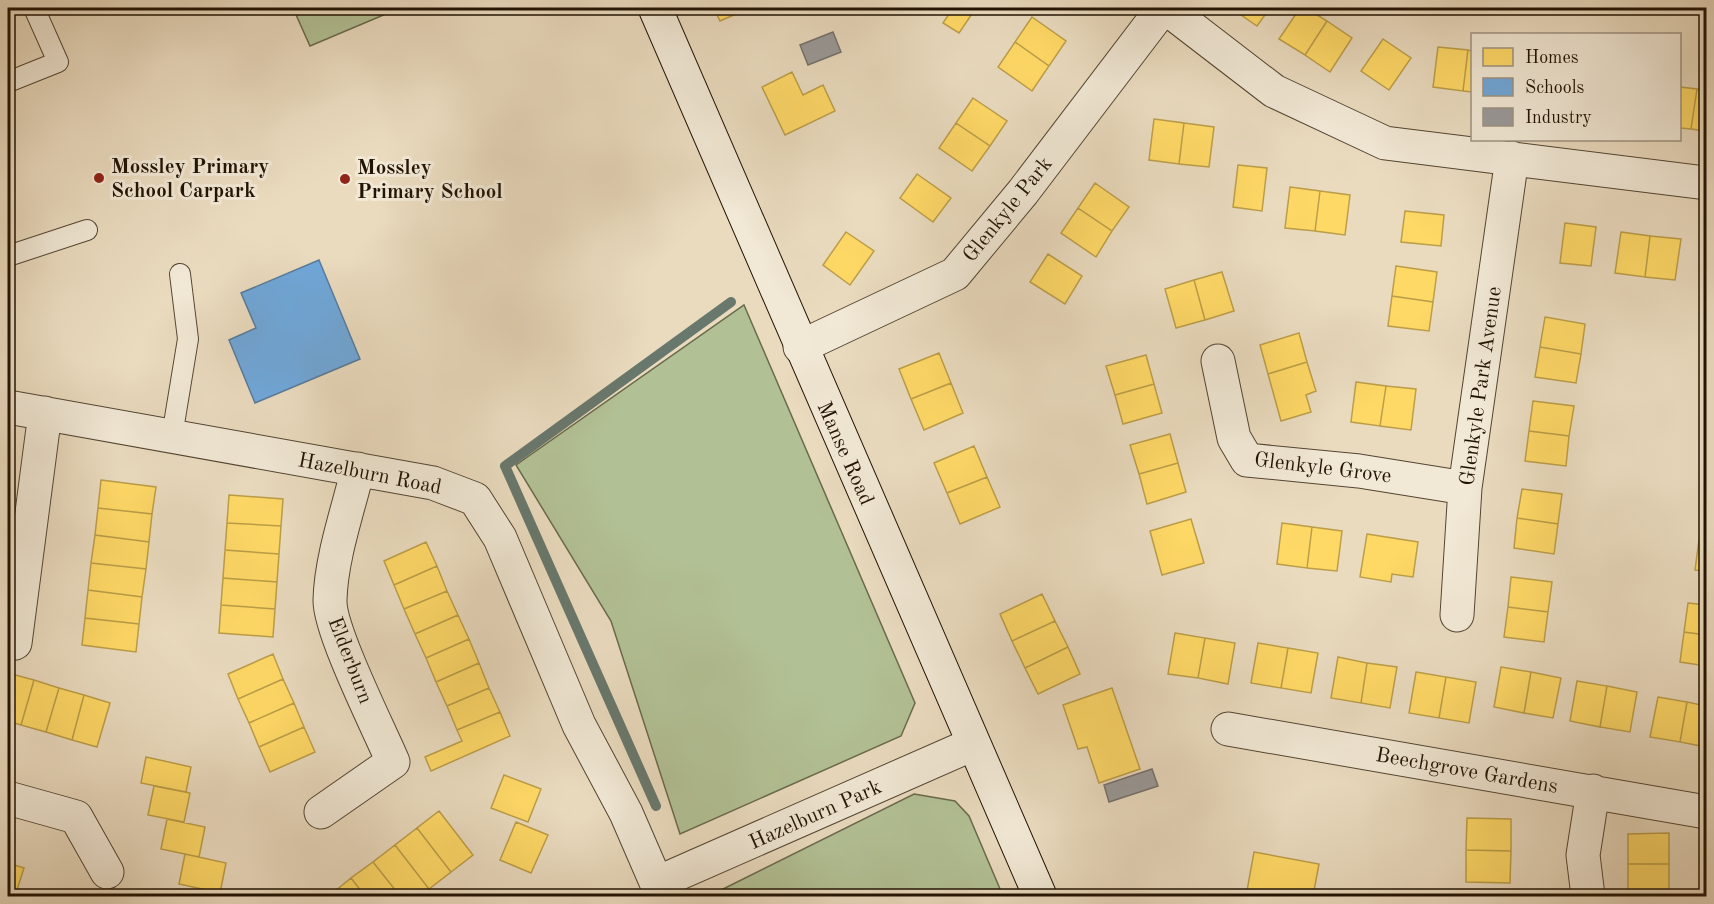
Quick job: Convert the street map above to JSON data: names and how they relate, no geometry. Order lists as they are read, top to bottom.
{
  "streets": {
    "street": [
      "Glenkyle Park",
      "Glenkyle Park Avenue",
      "Manse Road",
      "Glenkyle Grove",
      "Hazelburn Road",
      "Elderburn",
      "Beechgrove Gardens",
      "Hazelburn Park"
    ]
  },
  "crossings": [
    ["Glenkyle Park", "Manse Road"],
    ["Glenkyle Park Avenue", "Glenkyle Grove"],
    ["Manse Road", "Hazelburn Park"],
    ["Hazelburn Road", "Elderburn"],
    ["Hazelburn Road", "Hazelburn Park"]
  ],
  "places": ["Mossley Primary School Carpark", "Mossley Primary School"],
  "legend": ["Homes", "Schools", "Industry"]
}
